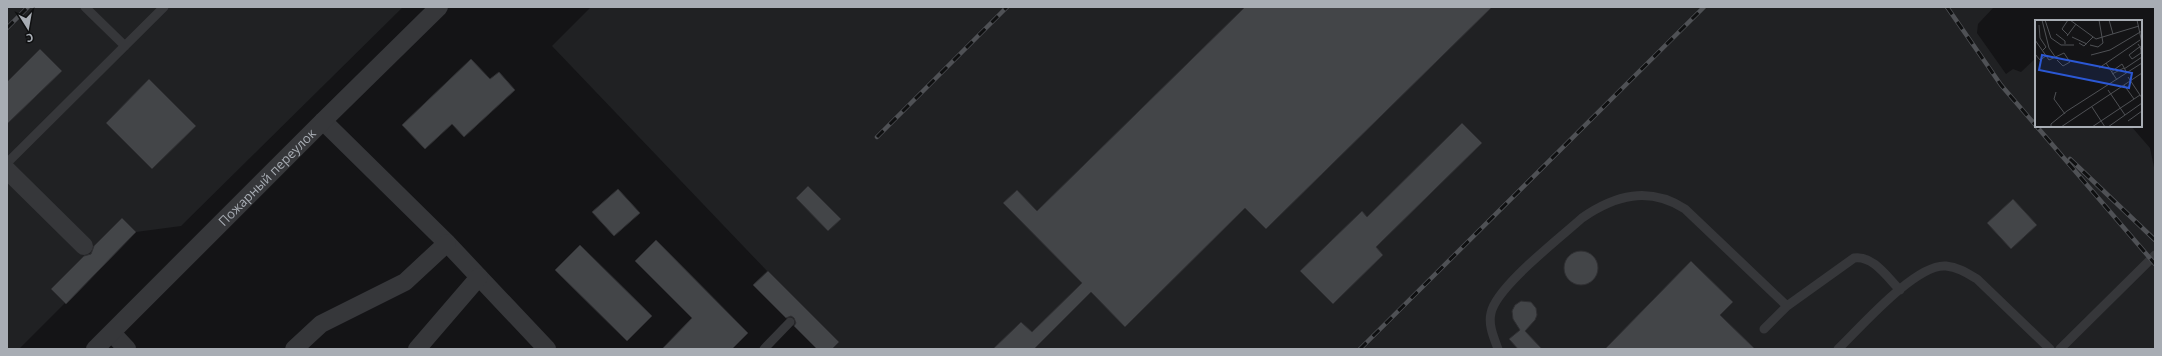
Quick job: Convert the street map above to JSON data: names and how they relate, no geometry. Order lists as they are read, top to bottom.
{
  "streets": {
    "street": ["Пожарный переулок"]
  },
  "north": "bottom"
}
